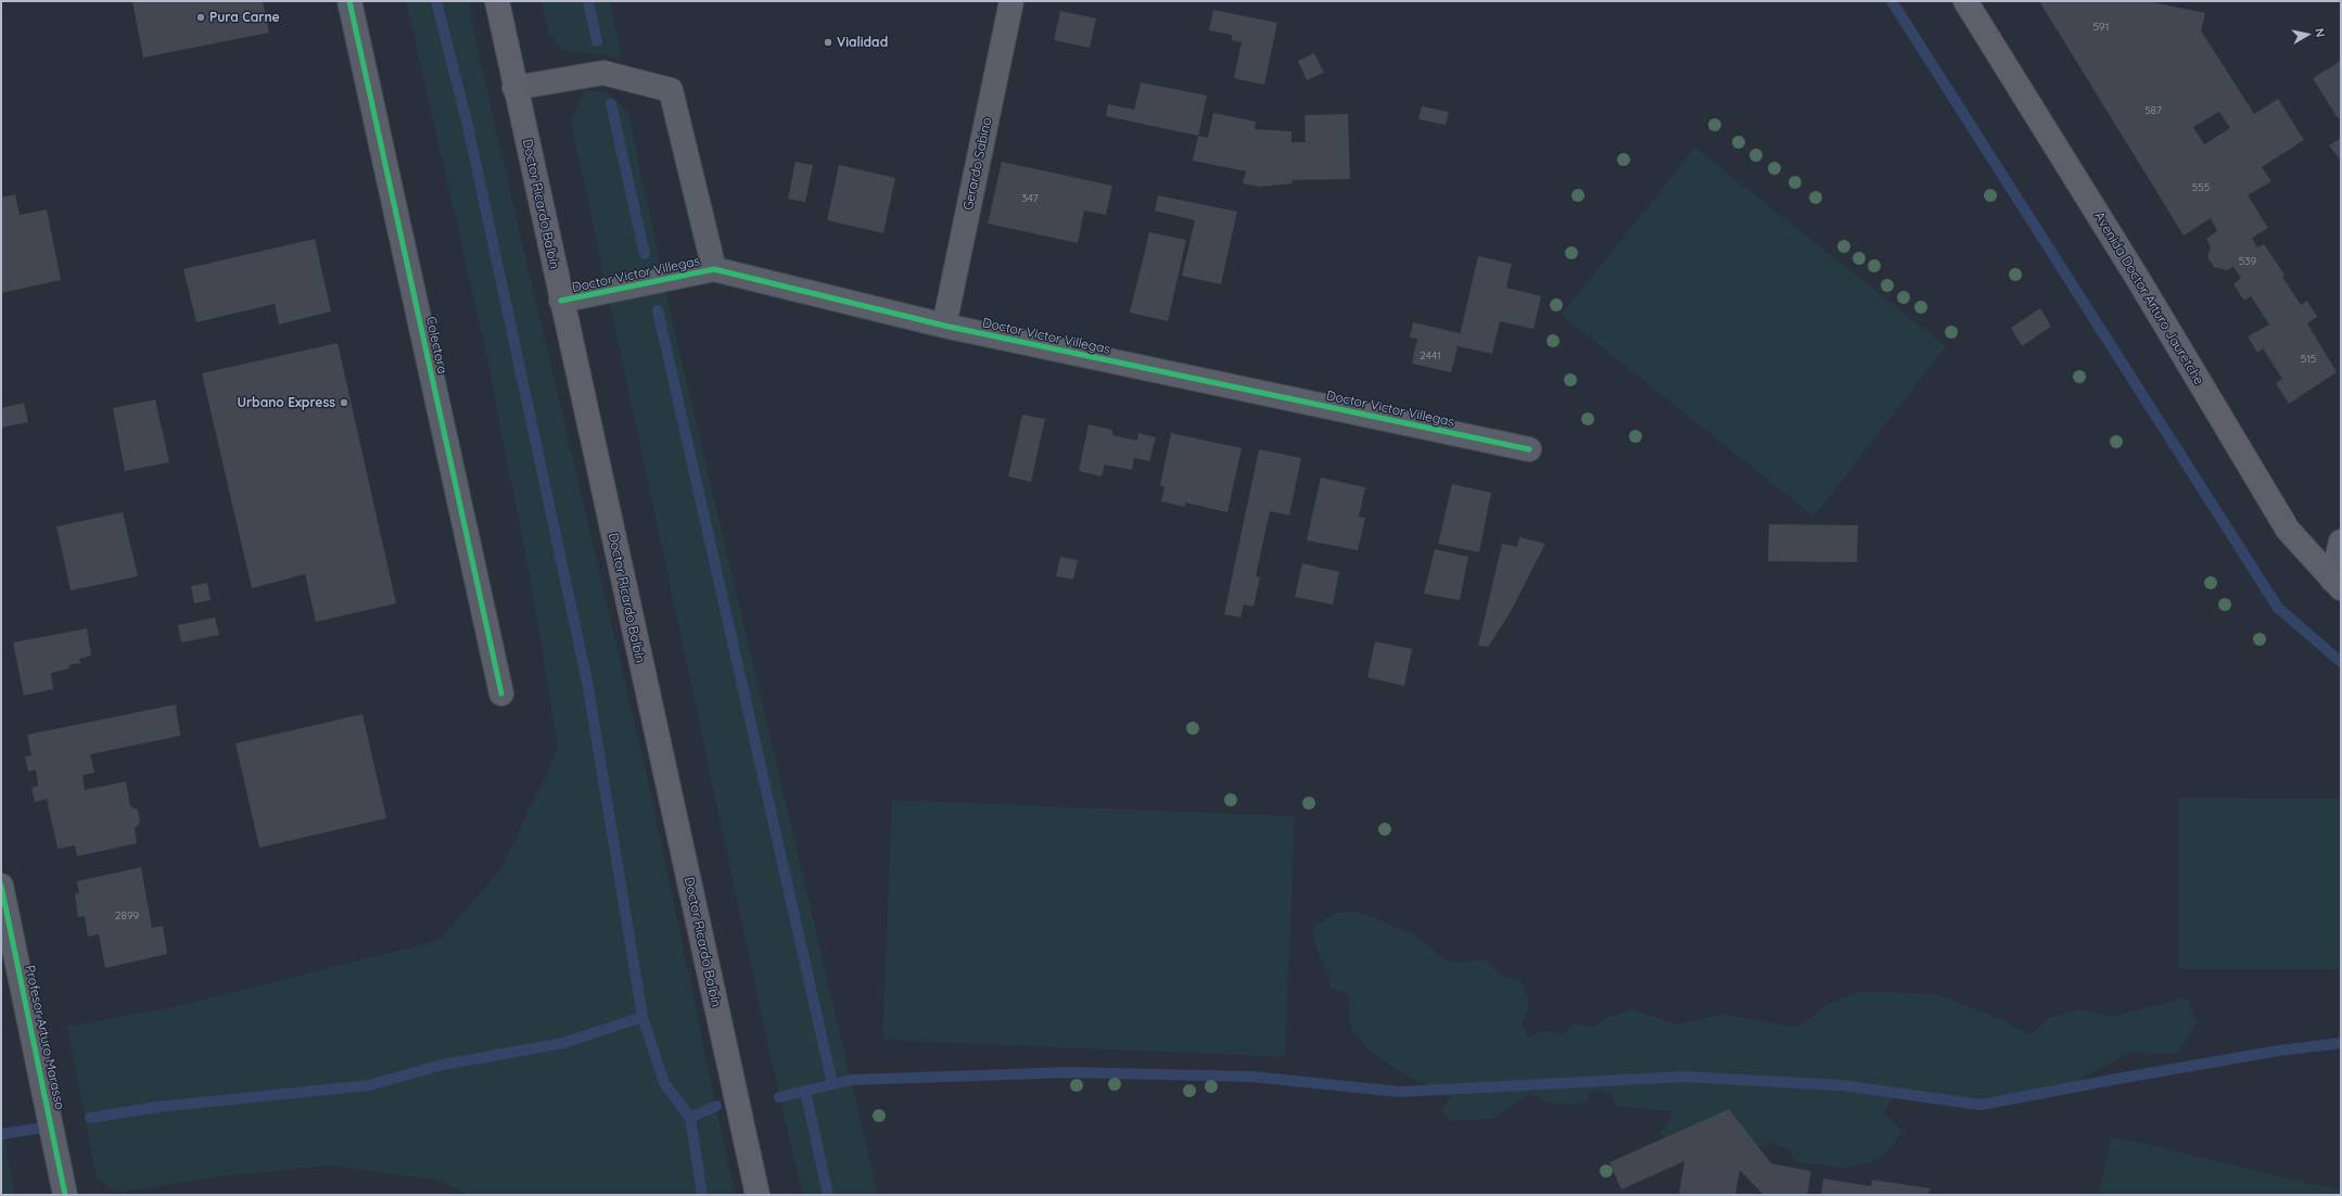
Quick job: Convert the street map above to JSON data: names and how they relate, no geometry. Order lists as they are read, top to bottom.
{
  "streets": {
    "main road": ["Doctor Ricardo Balbín", "Avenida Doctor Arturo Jauretche"],
    "street": [
      "Gerardo Sabino",
      "Doctor Victor Villegas",
      "Colectora",
      "Profesor Arturo Marasso"
    ]
  },
  "crossings": [
    ["Gerardo Sabino", "Doctor Victor Villegas"],
    ["Doctor Ricardo Balbín", "Doctor Victor Villegas"]
  ],
  "places": ["Pura Carne", "Vialidad", "Urbano Express"],
  "house_numbers": [
    "591",
    "587",
    "555",
    "347",
    "539",
    "2441",
    "515",
    "2899"
  ],
  "north": "right"
}
